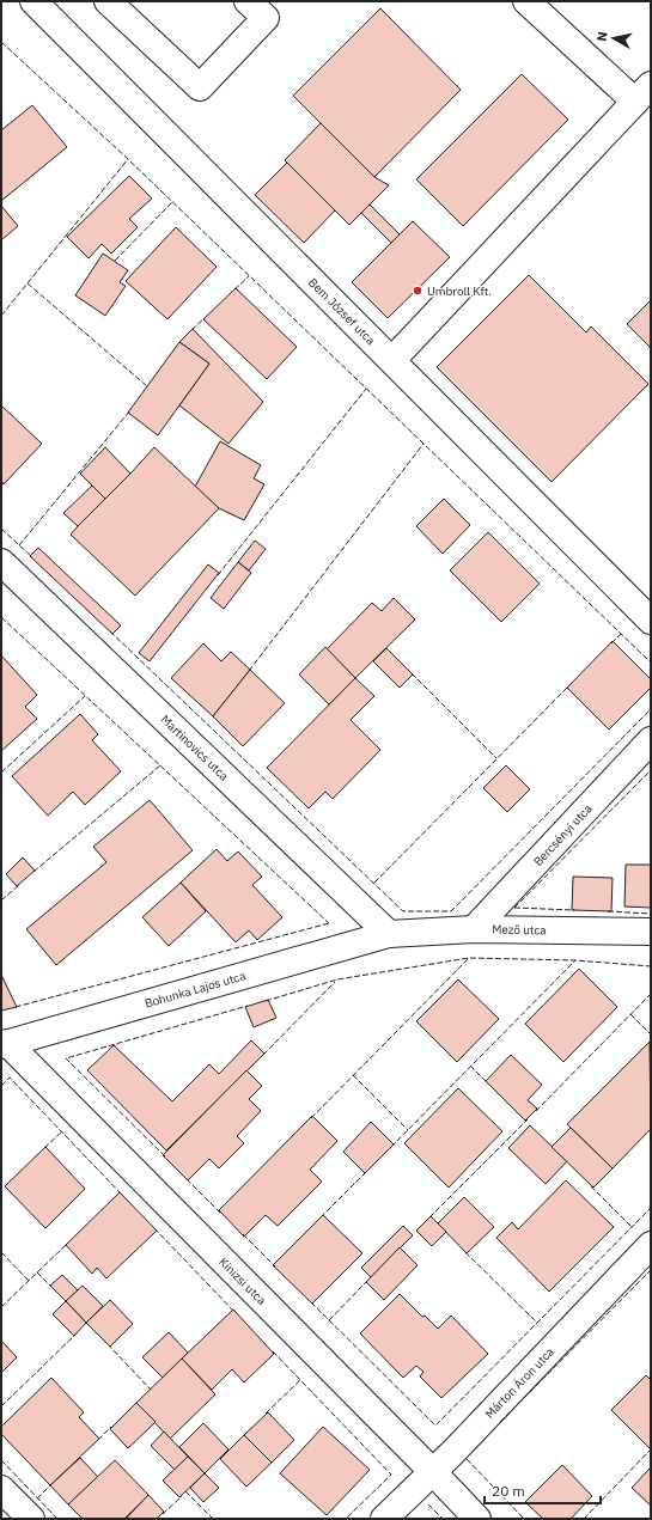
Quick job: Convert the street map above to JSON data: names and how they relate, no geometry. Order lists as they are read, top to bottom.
{
  "streets": {
    "street": [
      "Bem József utca",
      "Martinovics utca",
      "Bercsényi utca",
      "Mező utca",
      "Bohunka Lajos utca",
      "Kinizsi utca",
      "Márton Áron utca"
    ]
  },
  "crossings": [
    ["Martinovics utca", "Mező utca"],
    ["Martinovics utca", "Bohunka Lajos utca"],
    ["Bercsényi utca", "Mező utca"],
    ["Mező utca", "Bohunka Lajos utca"],
    ["Bohunka Lajos utca", "Kinizsi utca"],
    ["Kinizsi utca", "Márton Áron utca"]
  ],
  "places": ["Umbroll Kft."],
  "scale_bar": "20 m",
  "north": "left"
}
